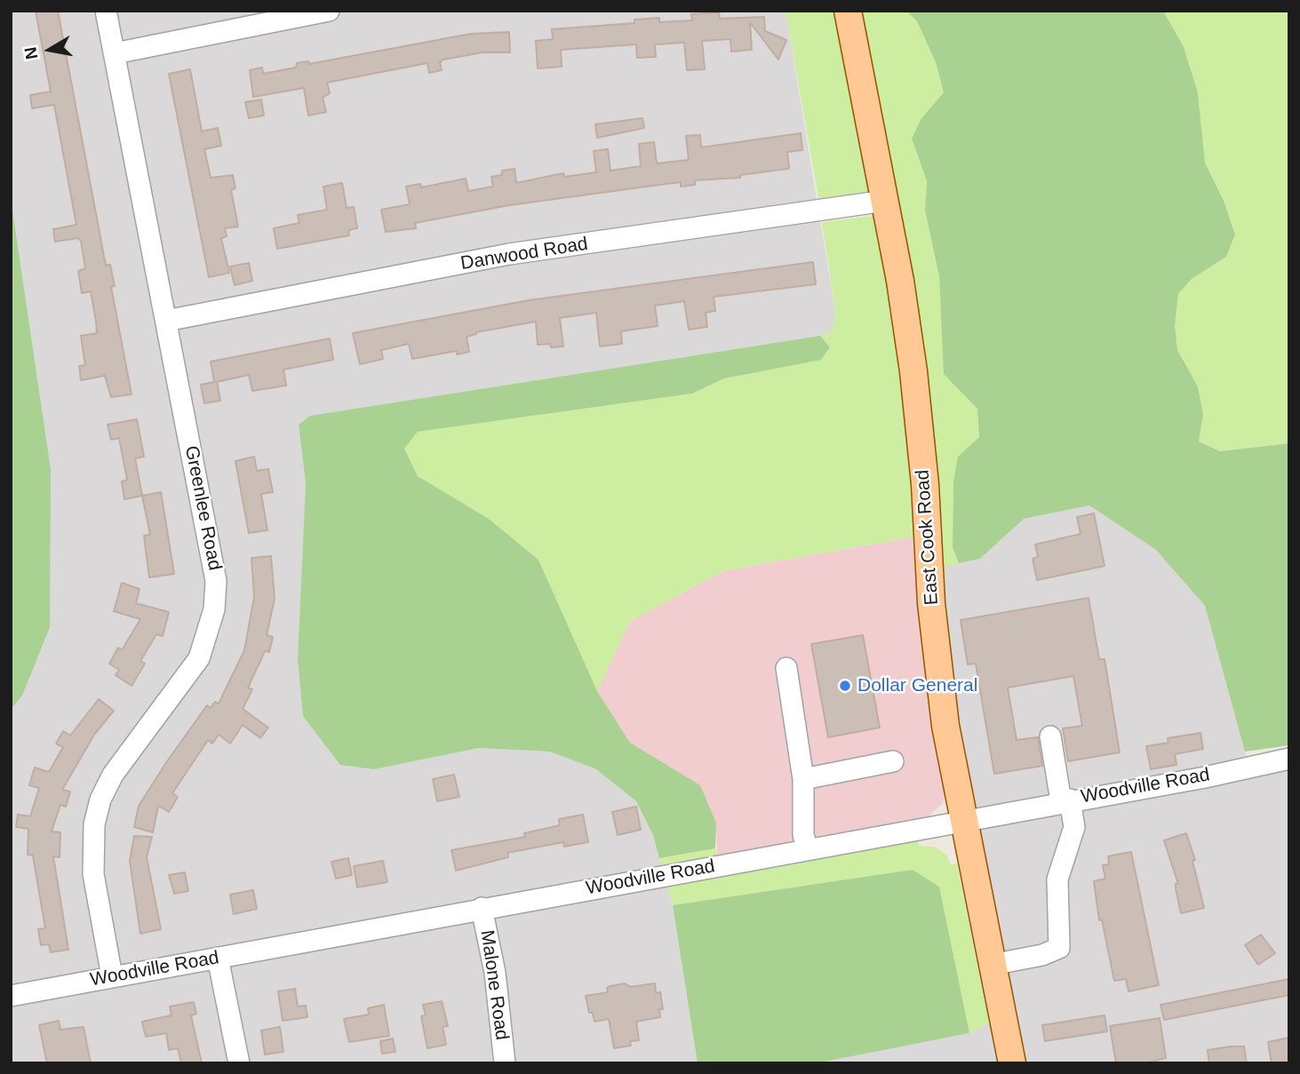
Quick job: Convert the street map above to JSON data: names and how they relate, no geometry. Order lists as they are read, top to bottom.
{
  "streets": {
    "main road": ["East Cook Road"],
    "street": [
      "Danwood Road",
      "Greenlee Road",
      "Woodville Road",
      "Malone Road"
    ]
  },
  "crossings": [
    ["Danwood Road", "Greenlee Road"],
    ["Danwood Road", "East Cook Road"],
    ["Greenlee Road", "Woodville Road"],
    ["East Cook Road", "Woodville Road"],
    ["Woodville Road", "Malone Road"]
  ],
  "places": ["Dollar General"],
  "north": "left"
}
